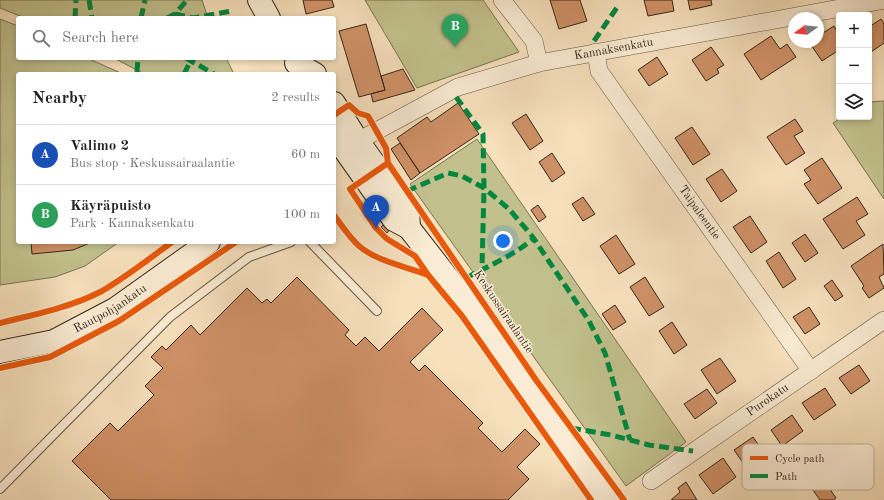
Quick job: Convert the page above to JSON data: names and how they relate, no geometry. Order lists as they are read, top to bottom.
{
  "streets": {
    "main road": ["Rautpohjankatu", "Keskussairaalantie"],
    "street": ["Kannaksenkatu", "Taipaleentie", "Purokatu"]
  },
  "crossings": [
    ["Kannaksenkatu", "Taipaleentie"],
    ["Kannaksenkatu", "Keskussairaalantie"],
    ["Taipaleentie", "Purokatu"]
  ],
  "legend": ["Cycle path", "Path"],
  "north": "left",
  "page": {
    "map_buttons": ["+", "−"],
    "pins": ["B", "A"],
    "search": "Search here",
    "heading": ["Nearby", "2 results"],
    "list": [
      {
        "mark": "A",
        "name": "Valimo 2",
        "note": "Bus stop · Keskussairaalantie",
        "value": "60 m"
      },
      {
        "mark": "B",
        "name": "Käyräpuisto",
        "note": "Park · Kannaksenkatu",
        "value": "100 m"
      }
    ]
  }
}
